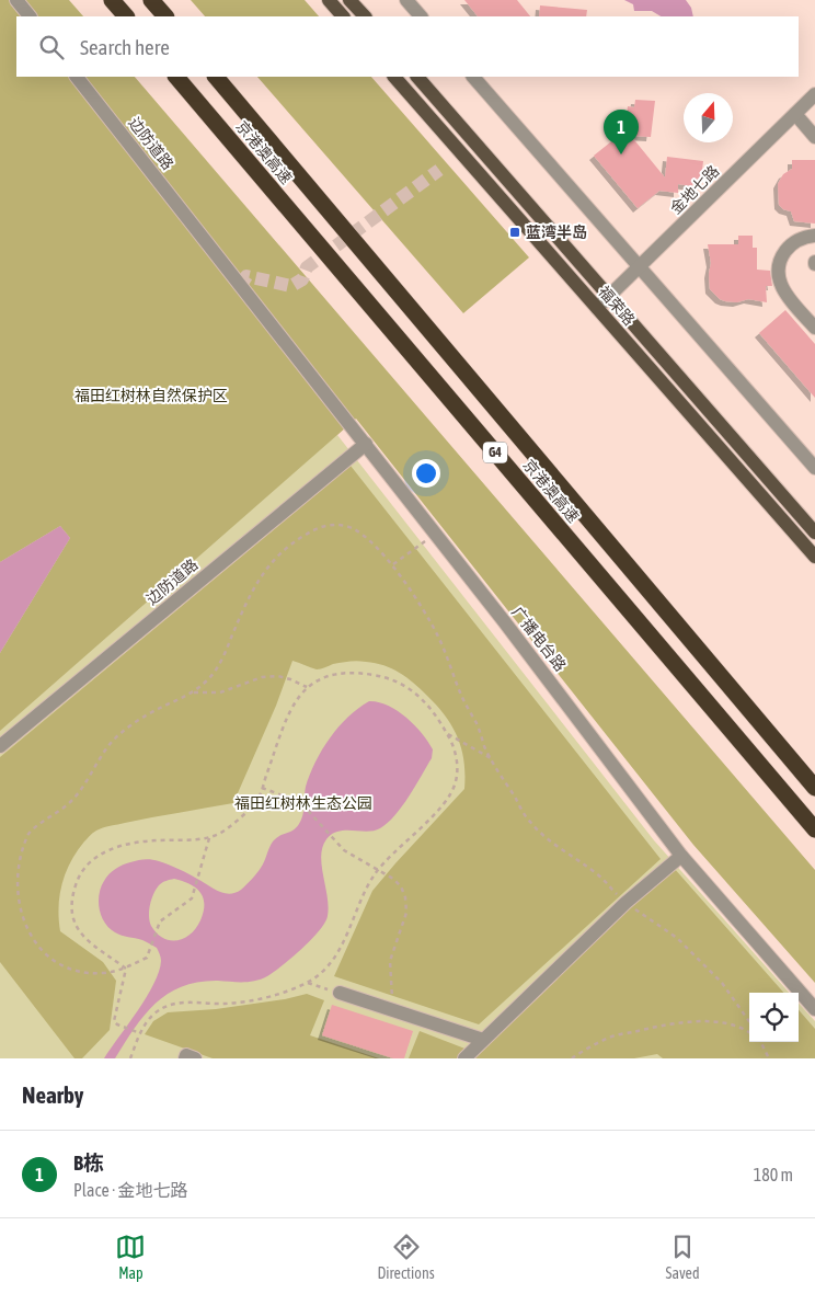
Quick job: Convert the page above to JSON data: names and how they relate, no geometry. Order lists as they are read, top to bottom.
{
  "streets": {
    "highway": ["京港澳高速", "G4"],
    "main road": ["福荣路"],
    "street": ["边防道路", "金地七路", "广播电台路"]
  },
  "crossings": [
    ["边防道路", "广播电台路"],
    ["金地七路", "福荣路"]
  ],
  "parks": ["福田红树林自然保护区", "福田红树林生态公园"],
  "places": {
    "transit": ["蓝湾半岛"]
  },
  "north": "top",
  "page": {
    "search": "Search here",
    "pins": "1",
    "heading": "Nearby",
    "list": [
      {
        "mark": "1",
        "name": "B栋",
        "note": "Place · 金地七路",
        "value": "180 m"
      }
    ],
    "nav": ["Map", "Directions", "Saved"]
  }
}
